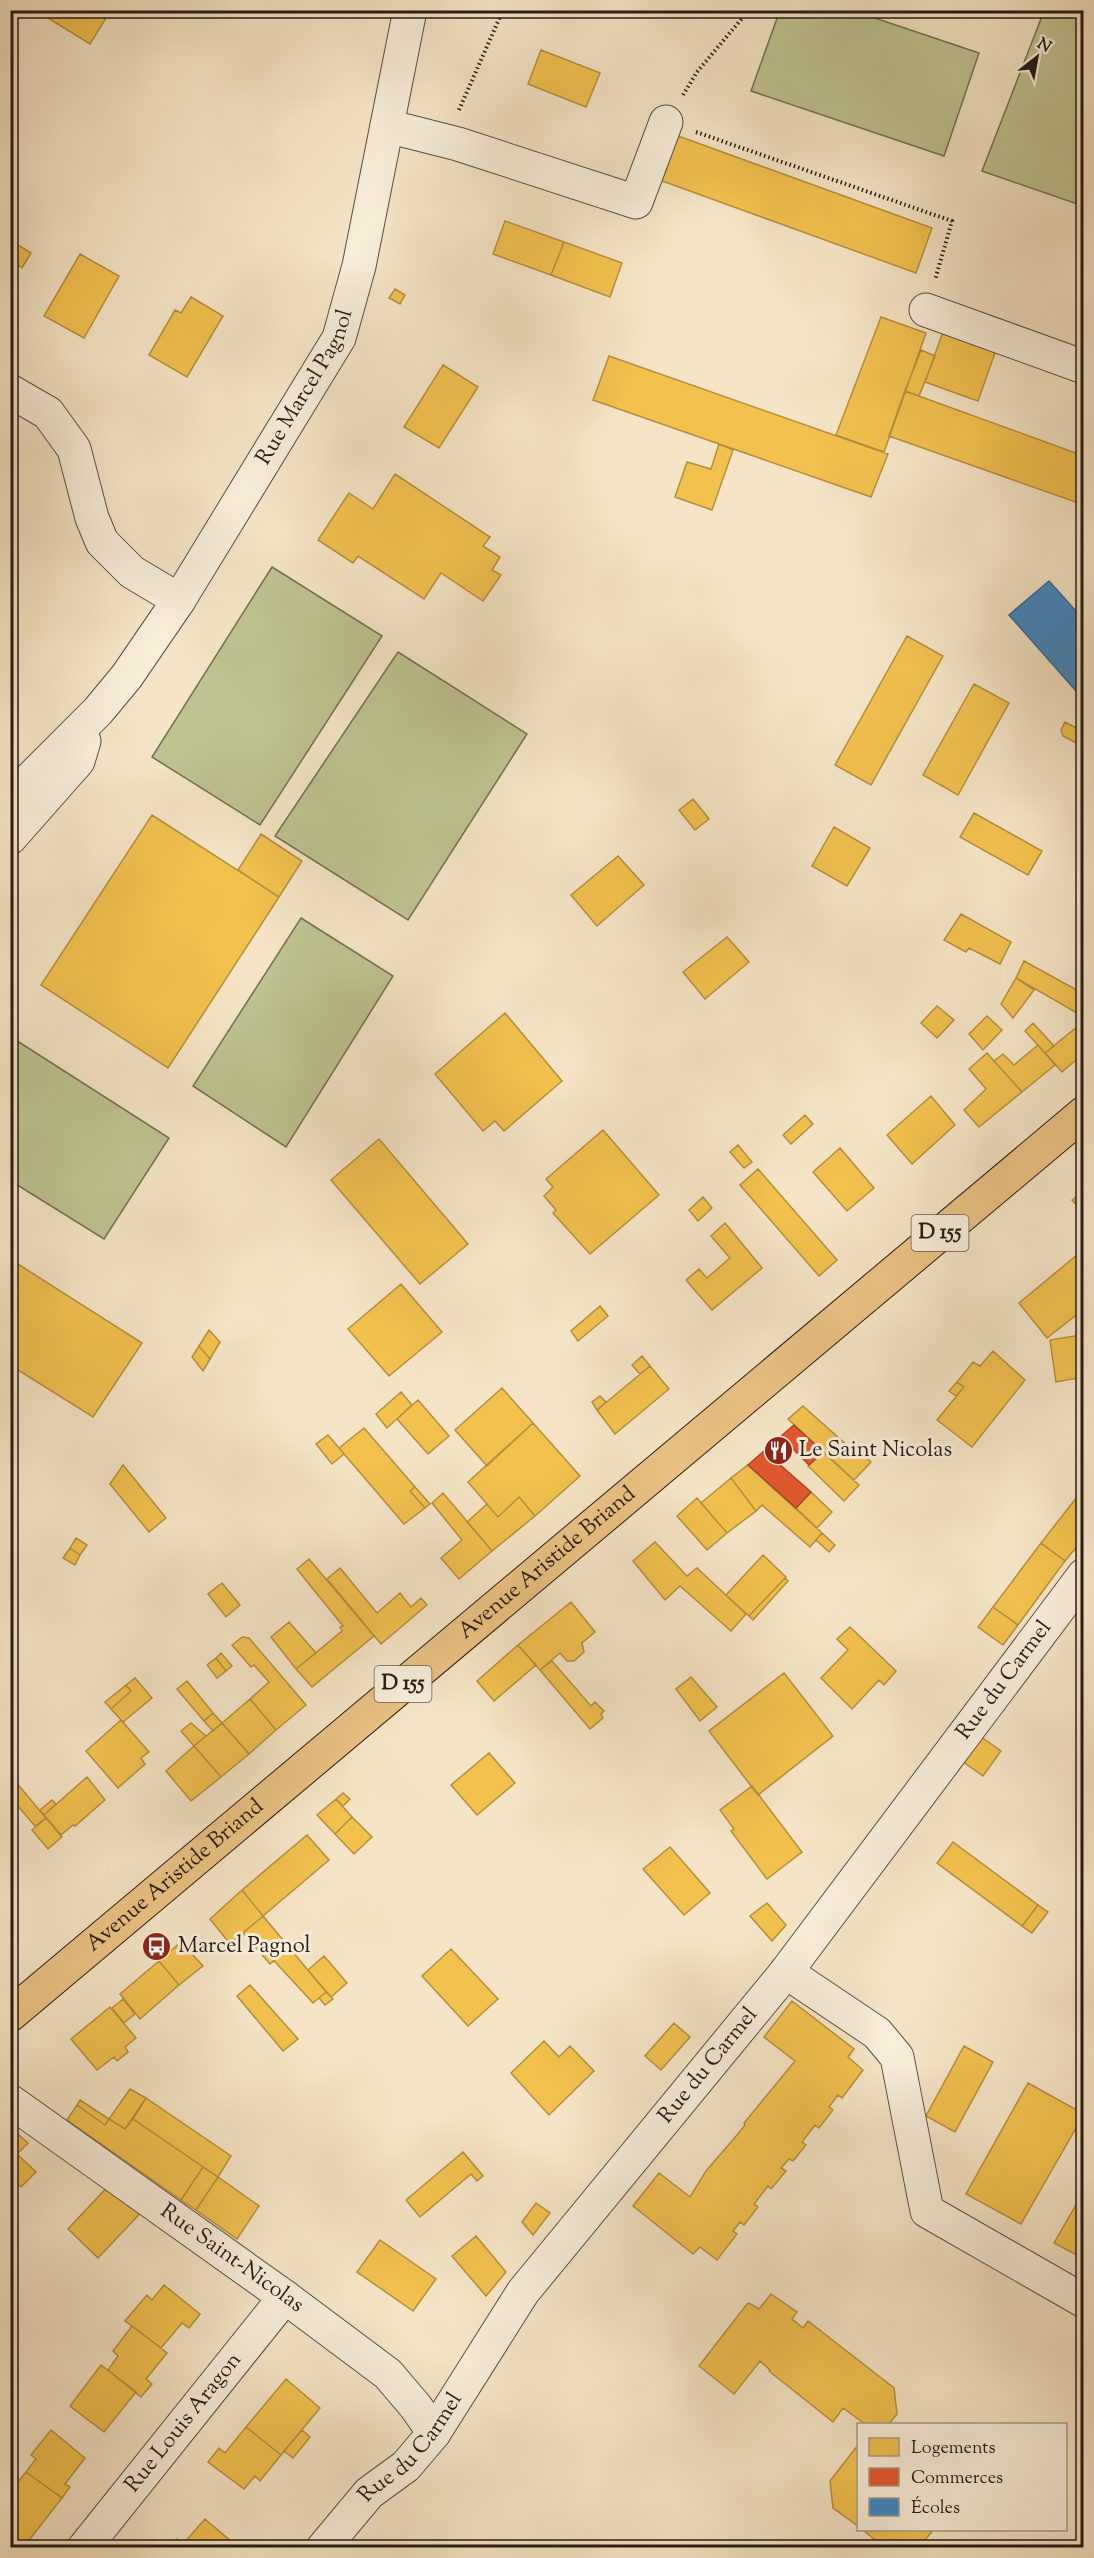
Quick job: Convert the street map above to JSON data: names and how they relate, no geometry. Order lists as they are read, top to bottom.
{
  "streets": {
    "main road": ["D 155", "Avenue Aristide Briand"],
    "street": [
      "Rue Marcel Pagnol",
      "Rue du Carmel",
      "Rue Saint-Nicolas",
      "Rue Louis Aragon"
    ]
  },
  "crossings": [
    ["Rue du Carmel", "Rue Saint-Nicolas"],
    ["Rue Saint-Nicolas", "Rue Louis Aragon"]
  ],
  "places": {
    "restaurant": ["Le Saint Nicolas"],
    "bus stop": ["Marcel Pagnol"]
  },
  "legend": ["Logements", "Commerces", "Écoles"],
  "north": "top right"
}
